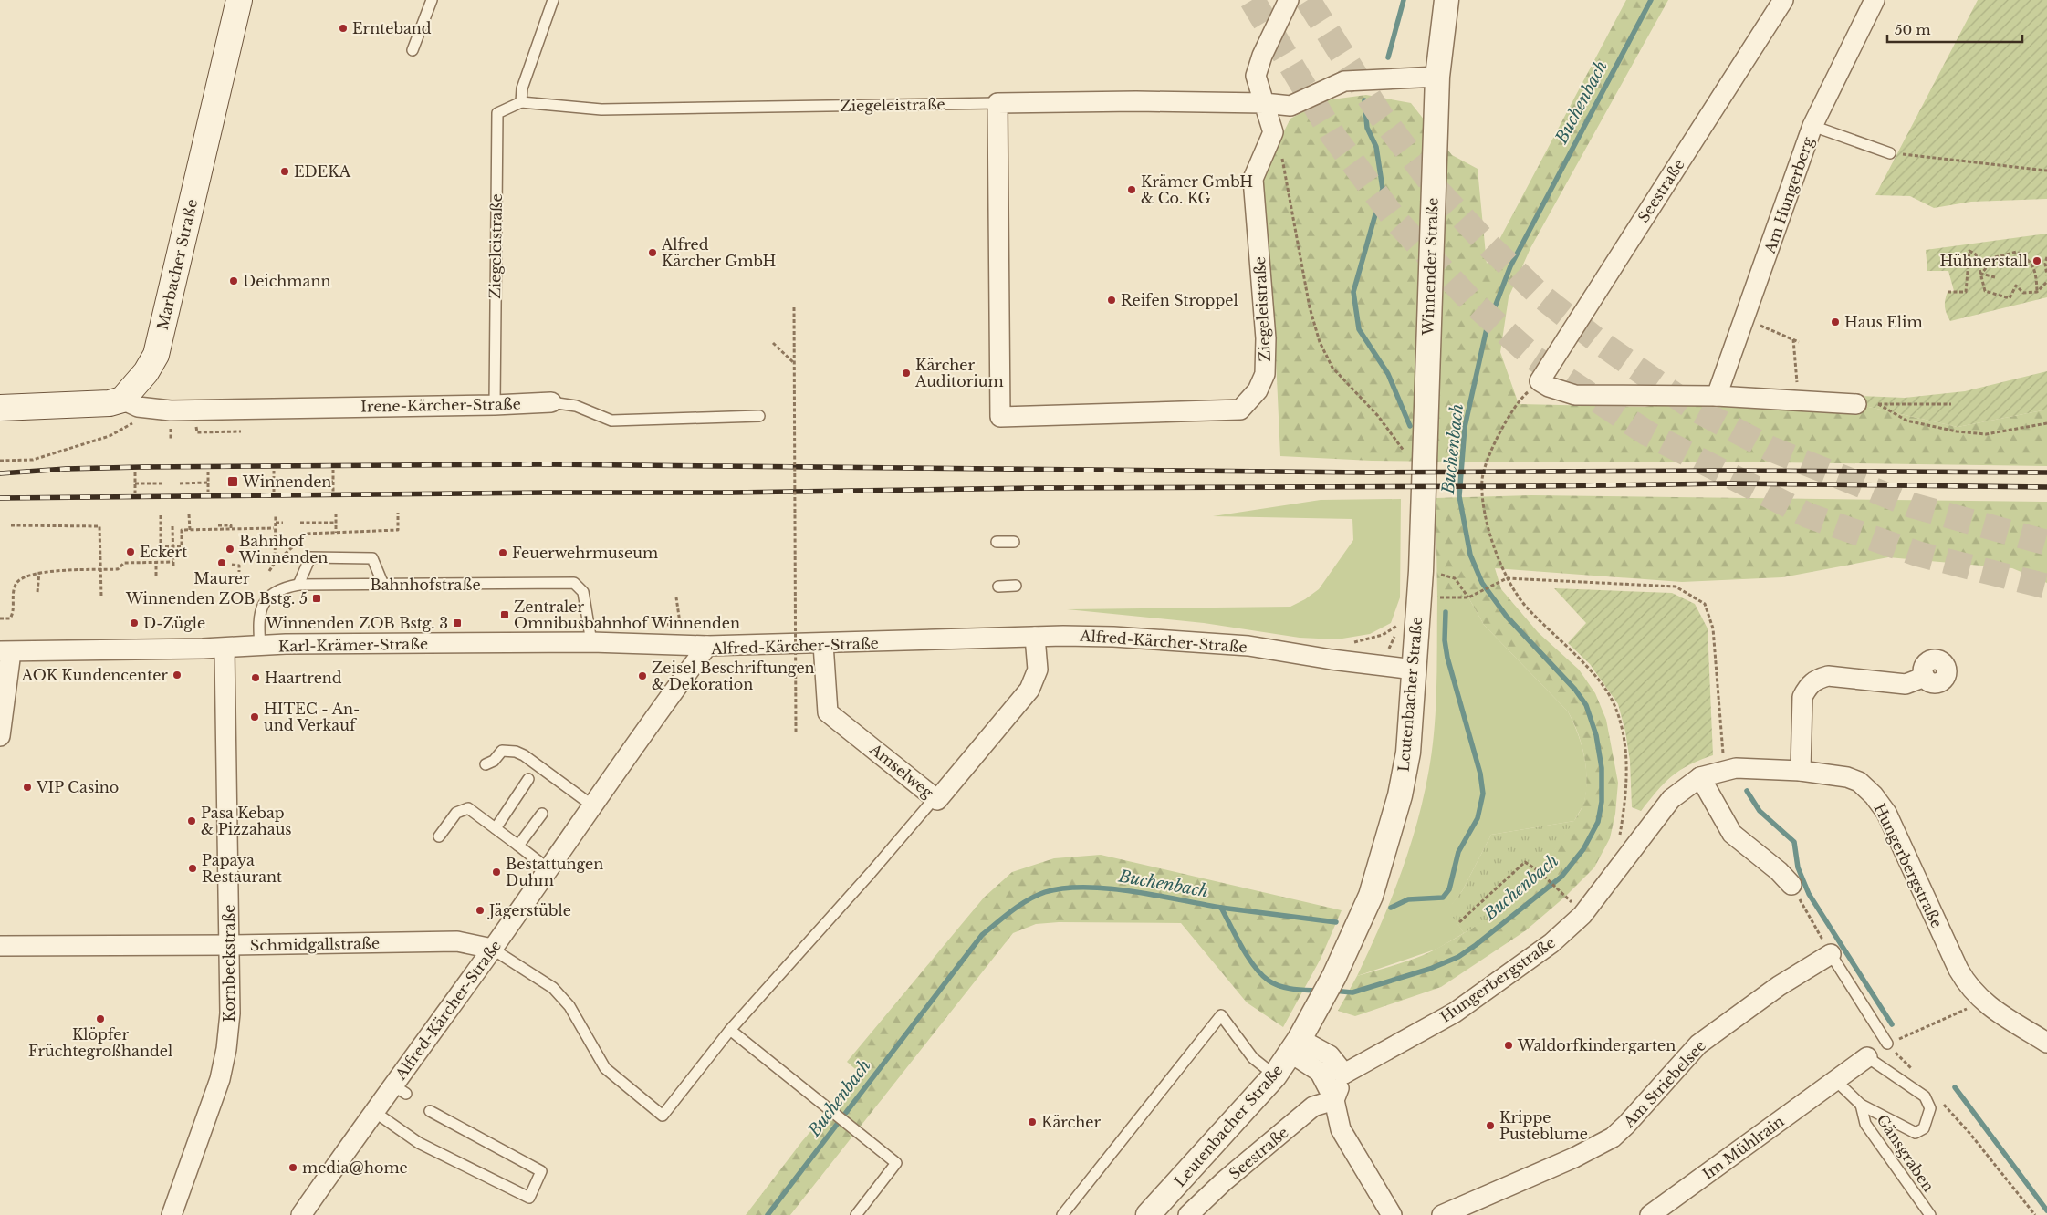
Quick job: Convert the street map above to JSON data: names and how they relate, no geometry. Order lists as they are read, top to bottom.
{
  "streets": {
    "main road": ["Marbacher Straße"],
    "street": [
      "Ziegeleistraße",
      "Seestraße",
      "Am Hungerberg",
      "Winnender Straße",
      "Irene-Kärcher-Straße",
      "Alfred-Kärcher-Straße",
      "Karl-Krämer-Straße",
      "Leutenbacher Straße",
      "Amselweg",
      "Hungerbergstraße",
      "Schmidgallstraße",
      "Kornbeckstraße",
      "Am Striebelsee",
      "Im Mühlrain"
    ],
    "lane": ["Bahnhofstraße", "Gänsgraben"]
  },
  "crossings": [
    ["Ziegeleistraße", "Winnender Straße"],
    ["Ziegeleistraße", "Irene-Kärcher-Straße"],
    ["Marbacher Straße", "Irene-Kärcher-Straße"],
    ["Winnender Straße", "Leutenbacher Straße"],
    ["Bahnhofstraße", "Karl-Krämer-Straße"],
    ["Alfred-Kärcher-Straße", "Karl-Krämer-Straße"],
    ["Alfred-Kärcher-Straße", "Leutenbacher Straße"],
    ["Alfred-Kärcher-Straße", "Amselweg"],
    ["Alfred-Kärcher-Straße", "Schmidgallstraße"],
    ["Karl-Krämer-Straße", "Kornbeckstraße"],
    ["Schmidgallstraße", "Kornbeckstraße"],
    ["Im Mühlrain", "Gänsgraben"]
  ],
  "water": ["Buchenbach"],
  "places": {
    "other": [
      "Ernteband",
      "EDEKA",
      "Krämer GmbH & Co. KG",
      "Alfred Kärcher GmbH",
      "Hühnerstall",
      "Deichmann",
      "Reifen Stroppel",
      "Haus Elim",
      "Kärcher Auditorium",
      "Bahnhof Winnenden",
      "Eckert",
      "Feuerwehrmuseum",
      "Maurer",
      "D-Zügle",
      "AOK Kundencenter",
      "Zeisel Beschriftungen & Dekoration",
      "Haartrend",
      "HITEC - An- und Verkauf",
      "VIP Casino",
      "Pasa Kebap & Pizzahaus",
      "Papaya Restaurant",
      "Bestattungen Duhm",
      "Jägerstüble",
      "Klöpfer Früchtegroßhandel",
      "Waldorfkindergarten",
      "Kärcher",
      "Krippe Pusteblume",
      "media@home"
    ],
    "transit": [
      "Winnenden",
      "Winnenden ZOB Bstg. 5",
      "Zentraler Omnibusbahnhof Winnenden",
      "Winnenden ZOB Bstg. 3"
    ]
  },
  "scale_bar": "50 m"
}
